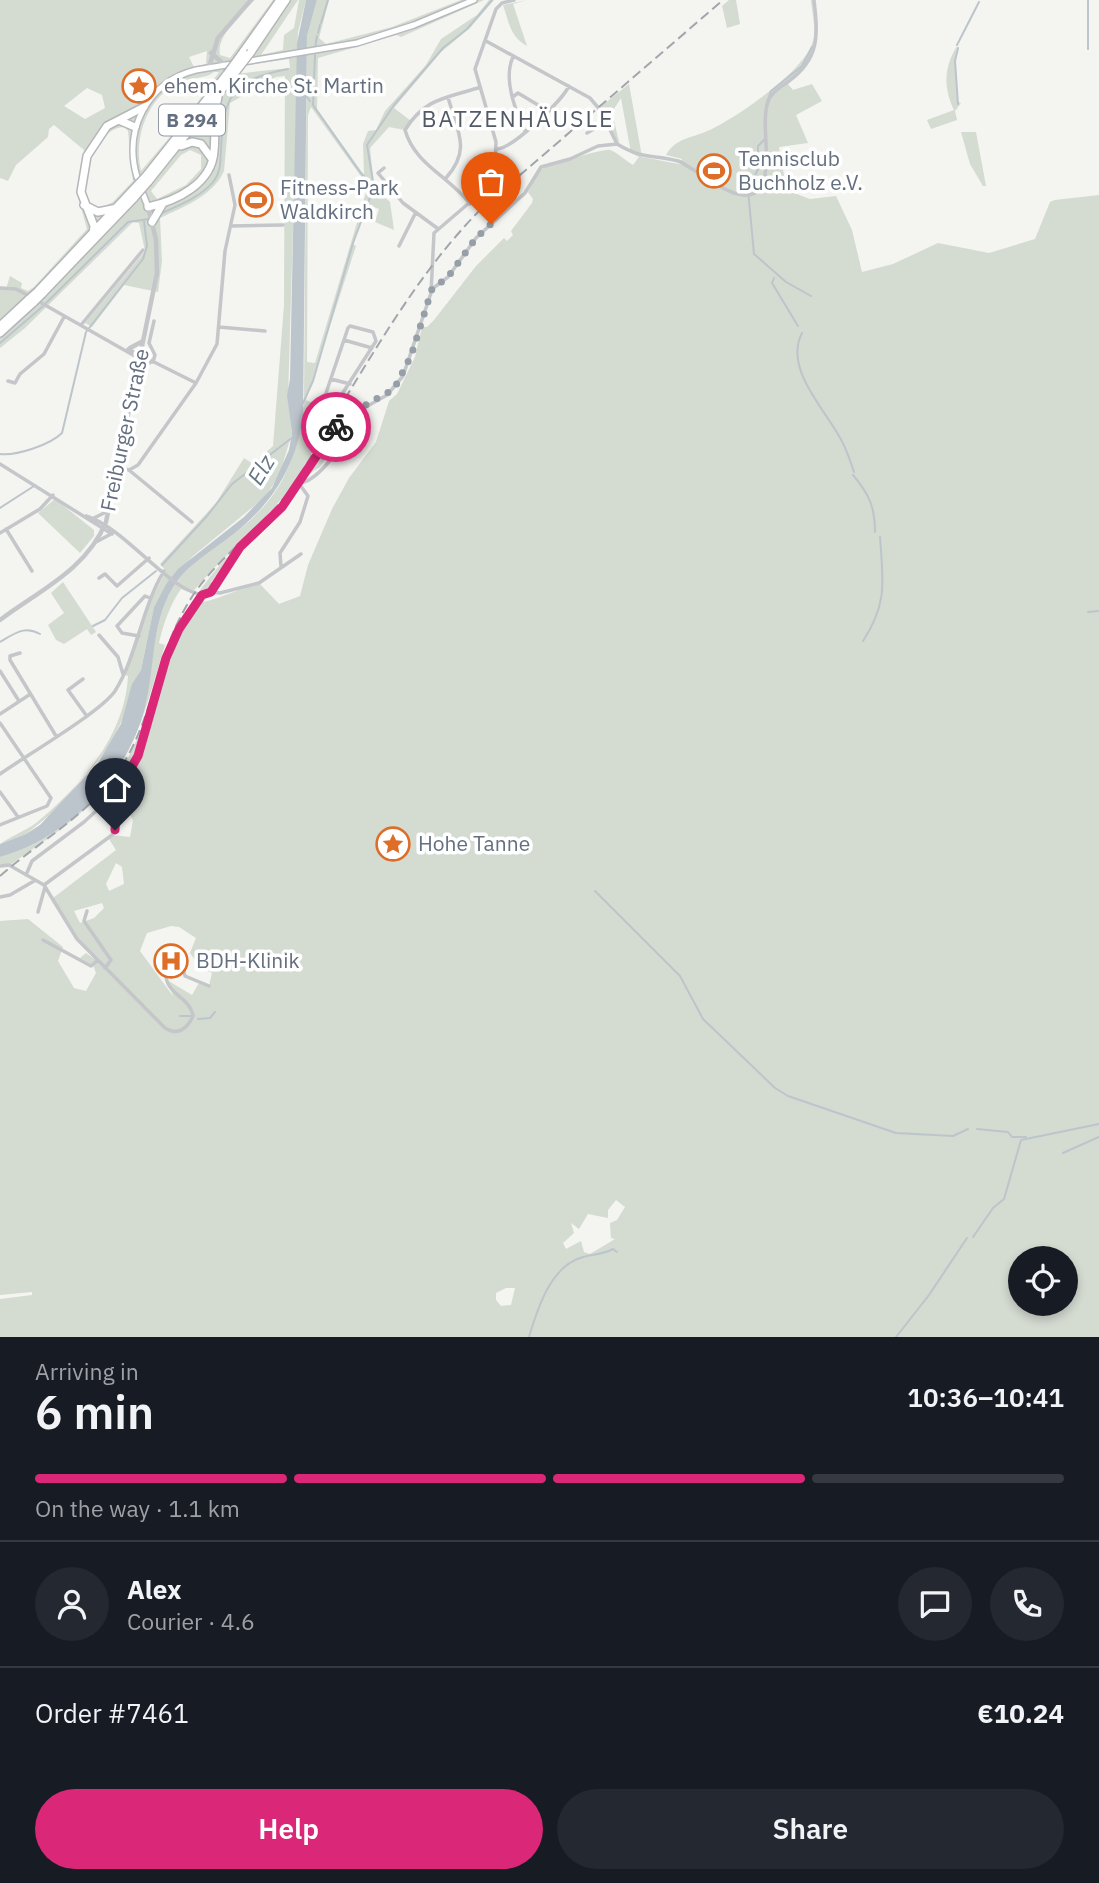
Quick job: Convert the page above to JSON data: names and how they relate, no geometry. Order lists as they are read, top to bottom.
{
  "streets": {
    "highway": ["B 294"],
    "main road": ["Freiburger Straße"]
  },
  "districts": ["BATZENHÄUSLE"],
  "water": ["Elz"],
  "places": {
    "place": ["ehem. Kirche St. Martin", "Hohe Tanne"],
    "sports": ["Tennisclub Buchholz e.V.", "Fitness-Park Waldkirch"],
    "hospital": ["BDH-Klinik"]
  },
  "page": {
    "heading": ["6 min", "Arriving in", "10:36–10:41"],
    "panel": [
      "Alex",
      "Courier · 4.6",
      "Order #7461",
      "€10.24"
    ],
    "bar": "On the way · 1.1 km",
    "buttons": ["Help", "Share"]
  }
}
